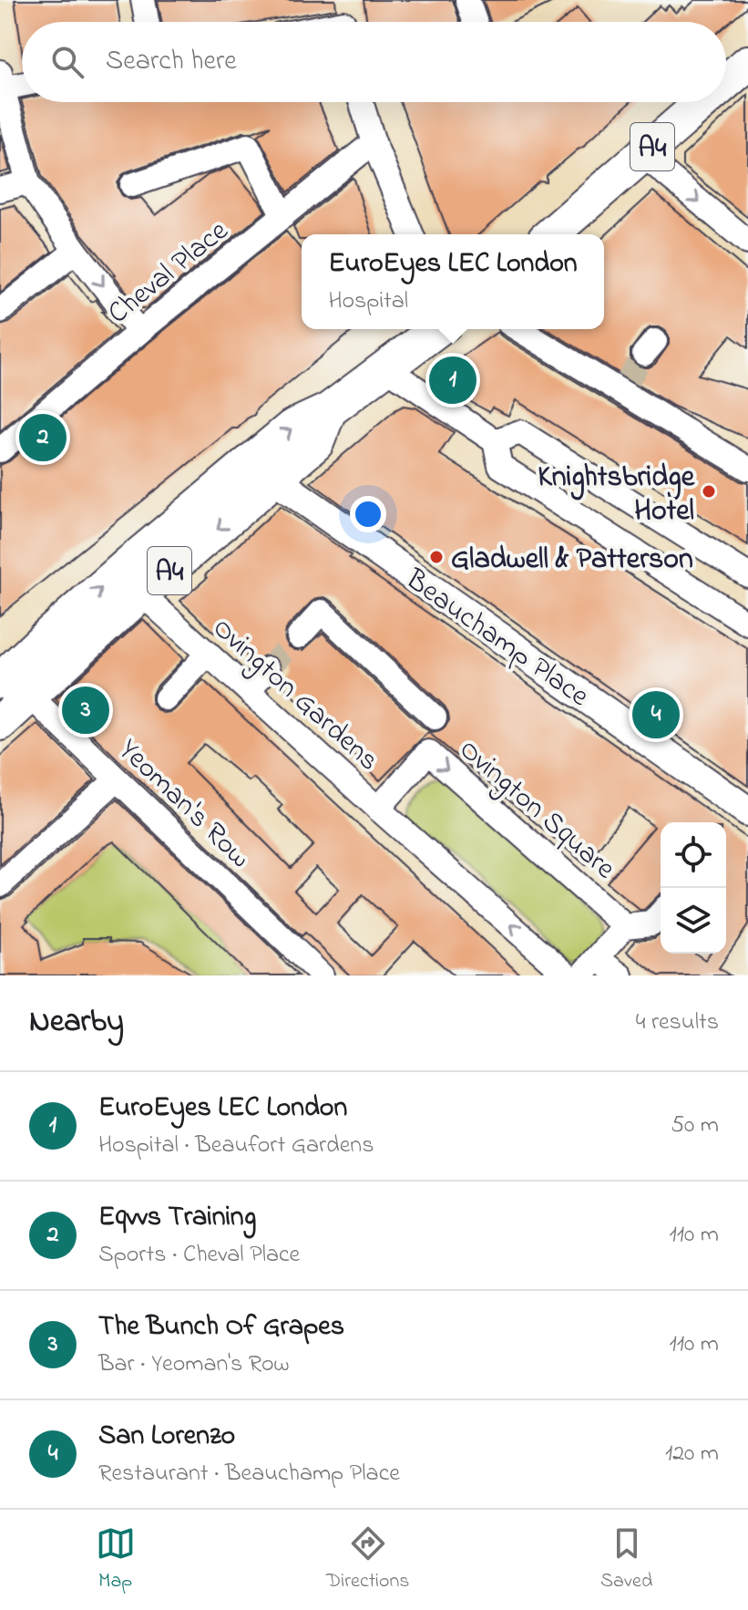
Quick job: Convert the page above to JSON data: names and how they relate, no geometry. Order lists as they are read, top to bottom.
{
  "streets": {
    "highway": ["A4"],
    "main road": ["Beauchamp Place"],
    "street": [
      "Cheval Place",
      "Ovington Gardens",
      "Yeoman's Row",
      "Ovington Square"
    ]
  },
  "crossings": [
    ["A4", "Beauchamp Place"],
    ["A4", "Ovington Gardens"],
    ["A4", "Yeoman's Row"],
    ["Ovington Gardens", "Ovington Square"]
  ],
  "places": ["Knightsbridge Hotel", "Gladwell & Patterson"],
  "page": {
    "search": "Search here",
    "popup": ["EuroEyes LEC London", "Hospital"],
    "pins": [
      "1",
      "2",
      "3",
      "4"
    ],
    "heading": ["Nearby", "4 results"],
    "list": [
      {
        "mark": "1",
        "name": "EuroEyes LEC London",
        "note": "Hospital · Beaufort Gardens",
        "value": "50 m"
      },
      {
        "mark": "2",
        "name": "Eqvvs Training",
        "note": "Sports · Cheval Place",
        "value": "110 m"
      },
      {
        "mark": "3",
        "name": "The Bunch Of Grapes",
        "note": "Bar · Yeoman's Row",
        "value": "110 m"
      },
      {
        "mark": "4",
        "name": "San Lorenzo",
        "note": "Restaurant · Beauchamp Place",
        "value": "120 m"
      }
    ],
    "nav": ["Map", "Directions", "Saved"]
  }
}
